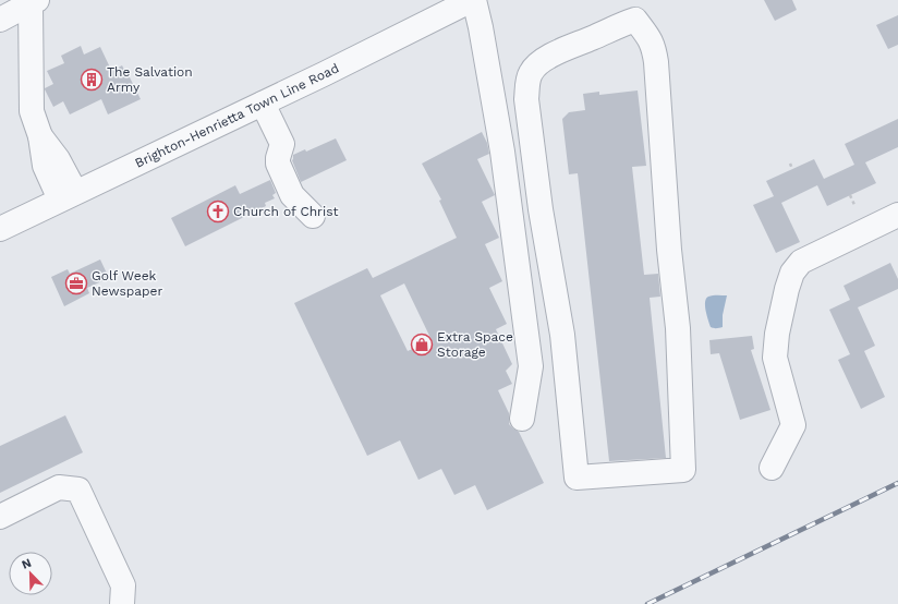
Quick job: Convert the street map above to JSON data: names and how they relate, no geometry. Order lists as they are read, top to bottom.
{
  "streets": {
    "street": ["Brighton-Henrietta Town Line Road"]
  },
  "places": {
    "building": ["The Salvation Army"],
    "church": ["Church of Christ"],
    "office": ["Golf Week Newspaper"],
    "shop": ["Extra Space Storage"]
  },
  "north": "top left"
}
